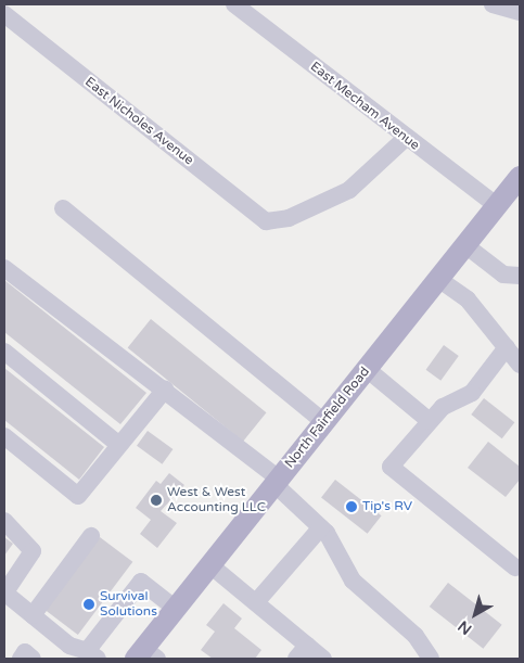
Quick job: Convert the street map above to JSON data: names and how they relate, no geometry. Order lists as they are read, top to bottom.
{
  "streets": {
    "main road": ["North Fairfield Road"],
    "street": ["East Mecham Avenue", "East Nicholes Avenue"]
  },
  "crossings": [
    ["East Mecham Avenue", "East Nicholes Avenue"],
    ["East Mecham Avenue", "North Fairfield Road"]
  ],
  "places": ["West & West Accounting LLC", "Tip's RV", "Survival Solutions"],
  "north": "bottom left"
}
